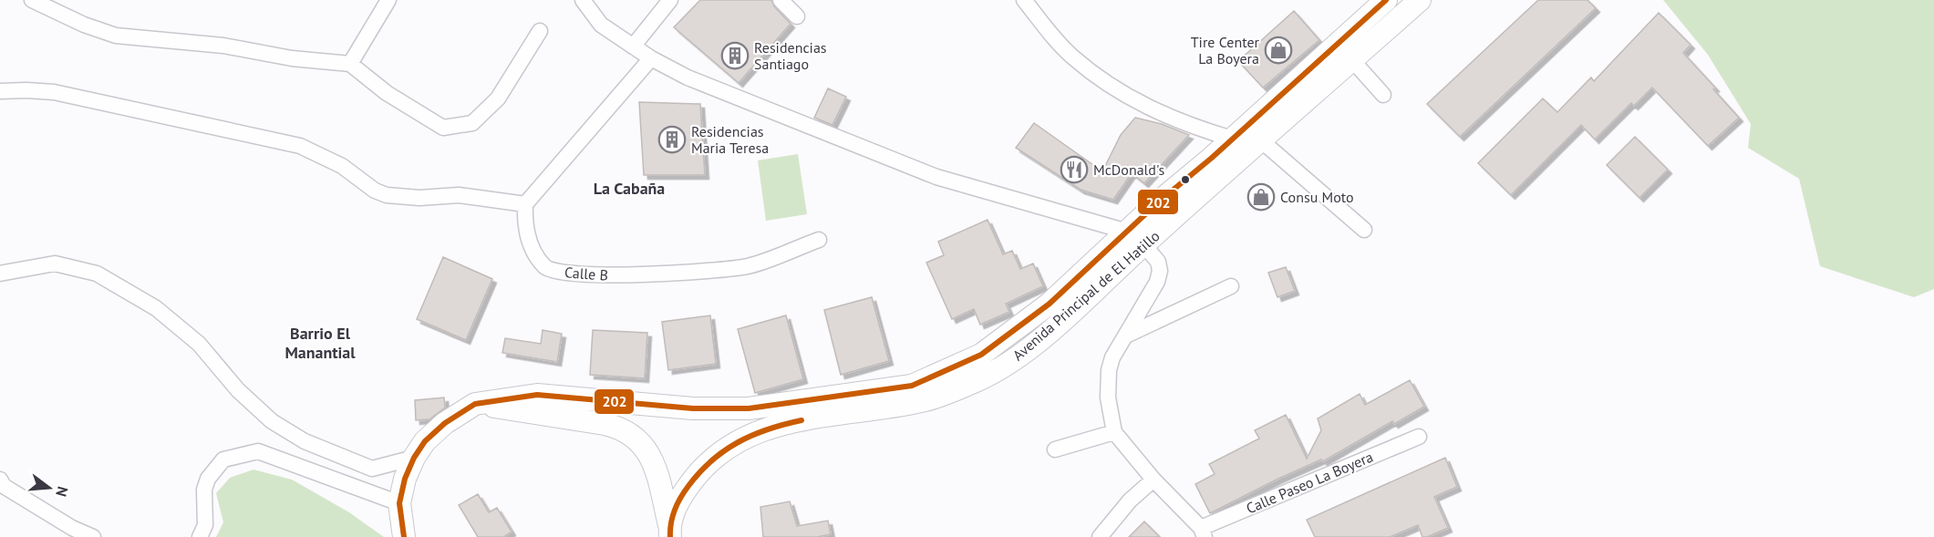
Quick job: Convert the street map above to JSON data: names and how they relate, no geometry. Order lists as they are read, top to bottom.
{
  "streets": {
    "main road": ["Avenida Principal de El Hatillo"],
    "street": ["Calle B", "Calle Paseo La Boyera"]
  },
  "districts": ["La Cabaña", "Barrio El Manantial"],
  "places": {
    "shop": ["Tire Center La Boyera", "Consu Moto"],
    "building": ["Residencias Santiago", "Residencias Maria Teresa"],
    "restaurant": ["McDonald's"]
  },
  "lines": ["transit line 202"],
  "north": "right"
}
